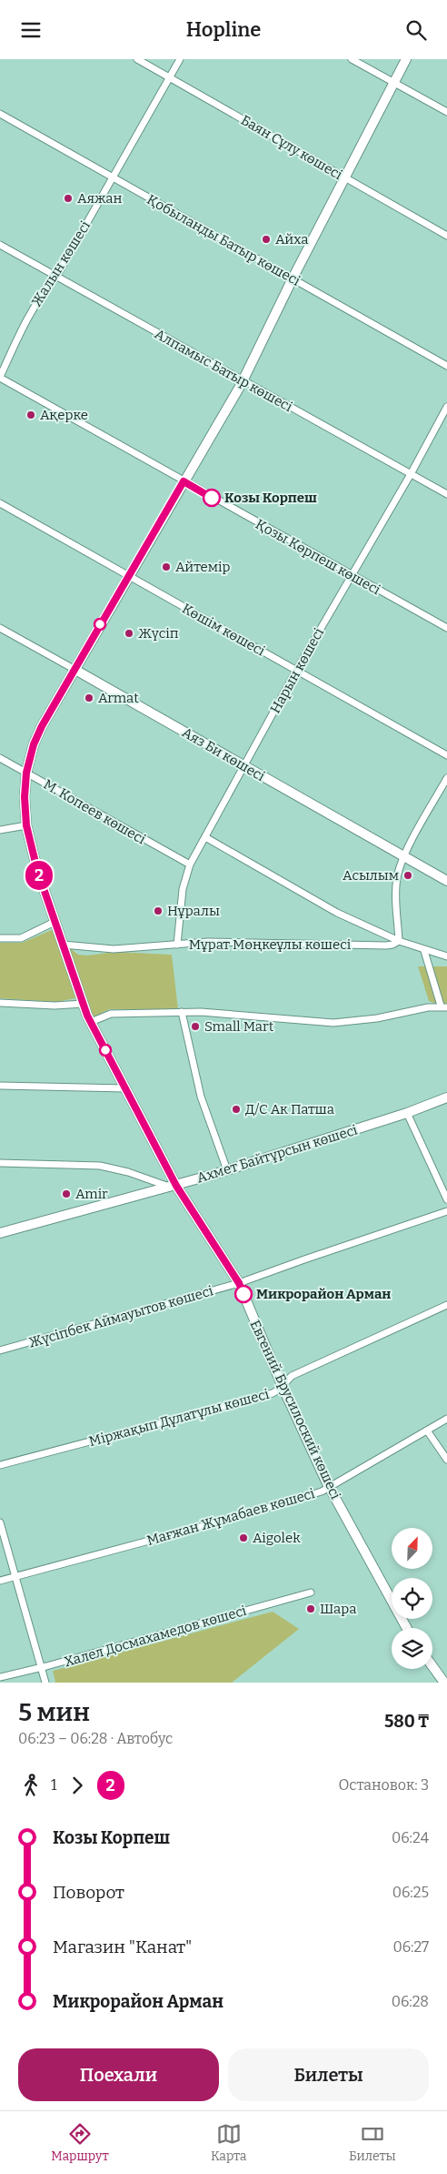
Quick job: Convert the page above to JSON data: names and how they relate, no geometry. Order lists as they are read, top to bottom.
{
  "streets": {
    "main road": ["Аяз Би көшесі", "Ахмет Байтұрсын көшесі", "Евгений Брусилоский көшесі"],
    "street": [
      "Баян Сұлу көшесі",
      "Қобыланды Батыр көшесі",
      "Жалын көшесі",
      "Алпамыс Батыр көшесі",
      "Қозы Көрпеш көшесі",
      "Көшім көшесі",
      "Нарын көшесі",
      "М. Копеев көшесі",
      "Мұрат Мөңкеұлы көшесі",
      "Жүсіпбек Аймауытов көшесі",
      "Міржақып Дұлатұлы көшесі",
      "Мағжан Жұмабаев көшесі",
      "Халел Досмахамедов көшесі"
    ]
  },
  "crossings": [
    ["Баян Сұлу көшесі", "Жалын көшесі"],
    ["Баян Сұлу көшесі", "Евгений Брусилоский көшесі"],
    ["Қобыланды Батыр көшесі", "Жалын көшесі"],
    ["Қобыланды Батыр көшесі", "Евгений Брусилоский көшесі"],
    ["Жалын көшесі", "Алпамыс Батыр көшесі"],
    ["Жалын көшесі", "Қозы Көрпеш көшесі"],
    ["Алпамыс Батыр көшесі", "Нарын көшесі"],
    ["Алпамыс Батыр көшесі", "Евгений Брусилоский көшесі"],
    ["Қозы Көрпеш көшесі", "Нарын көшесі"],
    ["Қозы Көрпеш көшесі", "Евгений Брусилоский көшесі"],
    ["Көшім көшесі", "Нарын көшесі"],
    ["Көшім көшесі", "Евгений Брусилоский көшесі"],
    ["Нарын көшесі", "Аяз Би көшесі"],
    ["Нарын көшесі", "М. Копеев көшесі"],
    ["Нарын көшесі", "Мұрат Мөңкеұлы көшесі"],
    ["Аяз Би көшесі", "Евгений Брусилоский көшесі"],
    ["М. Копеев көшесі", "Евгений Брусилоский көшесі"],
    ["Мұрат Мөңкеұлы көшесі", "Евгений Брусилоский көшесі"],
    ["Ахмет Байтұрсын көшесі", "Евгений Брусилоский көшесі"],
    ["Жүсіпбек Аймауытов көшесі", "Евгений Брусилоский көшесі"],
    ["Евгений Брусилоский көшесі", "Міржақып Дұлатұлы көшесі"],
    ["Евгений Брусилоский көшесі", "Мағжан Жұмабаев көшесі"]
  ],
  "places": [
    "Аяжан",
    "Айха",
    "Ақерке",
    "Козы Корпеш",
    "Айтемір",
    "Жүсіп",
    "Armat",
    "Асылым",
    "Нұралы",
    "Small Mart",
    "Д/С Ак Патша",
    "Amir",
    "Микрорайон Арман",
    "Aigolek",
    "Шара"
  ],
  "lines": ["bus line 2"],
  "north": "top right",
  "page": {
    "header": "Hopline",
    "on_map": "2",
    "heading": ["5 мин", "06:23 – 06:28 · Автобус", "580 ₸"],
    "legs": ["1", "2", "Остановок: 3"],
    "list": [
      {
        "name": "Козы Корпеш",
        "value": "06:24"
      },
      {
        "name": "Поворот",
        "value": "06:25"
      },
      {
        "name": "Магазин \"Канат\"",
        "value": "06:27"
      },
      {
        "name": "Микрорайон Арман",
        "value": "06:28"
      }
    ],
    "buttons": ["Поехали", "Билеты"],
    "tabs": ["Маршрут", "Карта", "Билеты"]
  }
}
